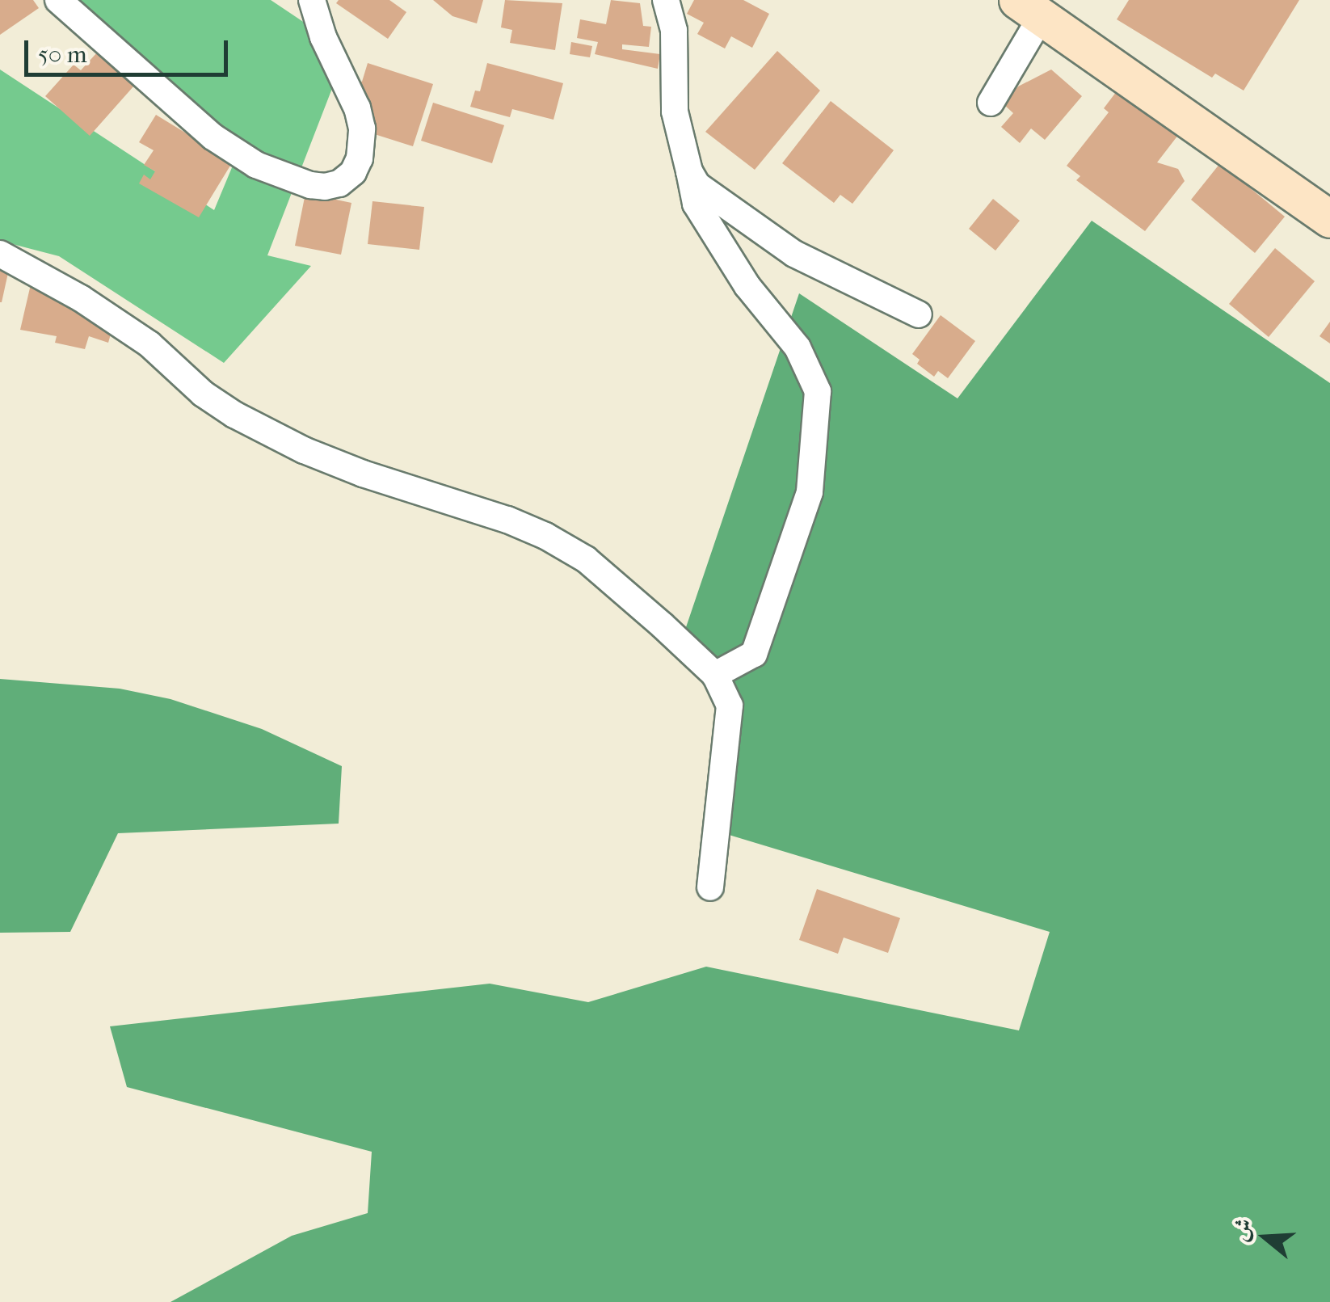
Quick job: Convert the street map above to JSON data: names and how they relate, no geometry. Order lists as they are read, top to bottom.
{
  "scale_bar": "50 m",
  "north": "left"
}
